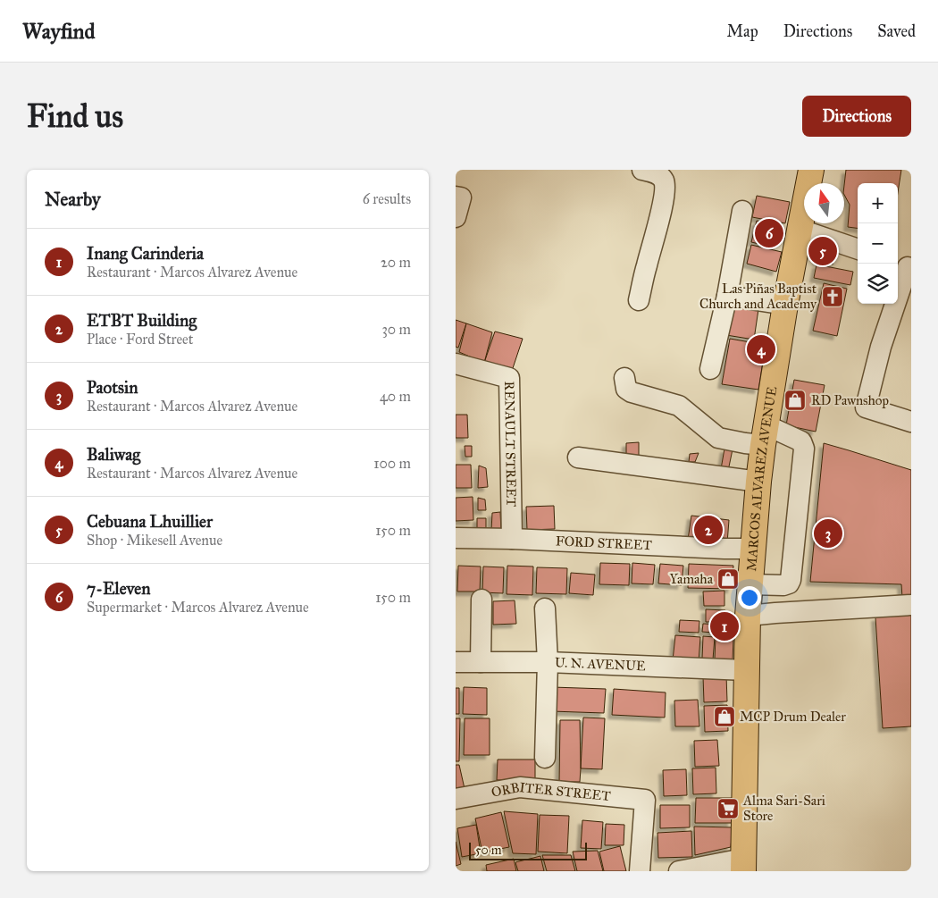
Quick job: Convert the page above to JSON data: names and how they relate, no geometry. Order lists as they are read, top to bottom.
{
  "streets": {
    "main road": ["MARCOS ALVAREZ AVENUE"],
    "street": [
      "RENAULT STREET",
      "FORD STREET",
      "U. N. AVENUE",
      "ORBITER STREET"
    ]
  },
  "crossings": [
    ["RENAULT STREET", "FORD STREET"],
    ["MARCOS ALVAREZ AVENUE", "FORD STREET"],
    ["MARCOS ALVAREZ AVENUE", "U. N. AVENUE"]
  ],
  "places": {
    "church": ["Las Piñas Baptist Church and Academy"],
    "shop": ["RD Pawnshop", "Yamaha", "MCP Drum Dealer"],
    "supermarket": ["Alma Sari-Sari Store"]
  },
  "scale_bar": "50 m",
  "north": "top",
  "page": {
    "header": "Wayfind",
    "nav": ["Map", "Directions", "Saved"],
    "buttons": "Directions",
    "title": "Find us",
    "heading": ["Nearby", "6 results"],
    "map_buttons": ["+", "−"],
    "pins": [
      "6",
      "5",
      "4",
      "2",
      "3",
      "1"
    ],
    "list": [
      {
        "mark": "1",
        "name": "Inang Carinderia",
        "note": "Restaurant · Marcos Alvarez Avenue",
        "value": "20 m"
      },
      {
        "mark": "2",
        "name": "ETBT Building",
        "note": "Place · Ford Street",
        "value": "30 m"
      },
      {
        "mark": "3",
        "name": "Paotsin",
        "note": "Restaurant · Marcos Alvarez Avenue",
        "value": "40 m"
      },
      {
        "mark": "4",
        "name": "Baliwag",
        "note": "Restaurant · Marcos Alvarez Avenue",
        "value": "100 m"
      },
      {
        "mark": "5",
        "name": "Cebuana Lhuillier",
        "note": "Shop · Mikesell Avenue",
        "value": "150 m"
      },
      {
        "mark": "6",
        "name": "7-Eleven",
        "note": "Supermarket · Marcos Alvarez Avenue",
        "value": "150 m"
      }
    ],
    "scale": "50 m"
  }
}
